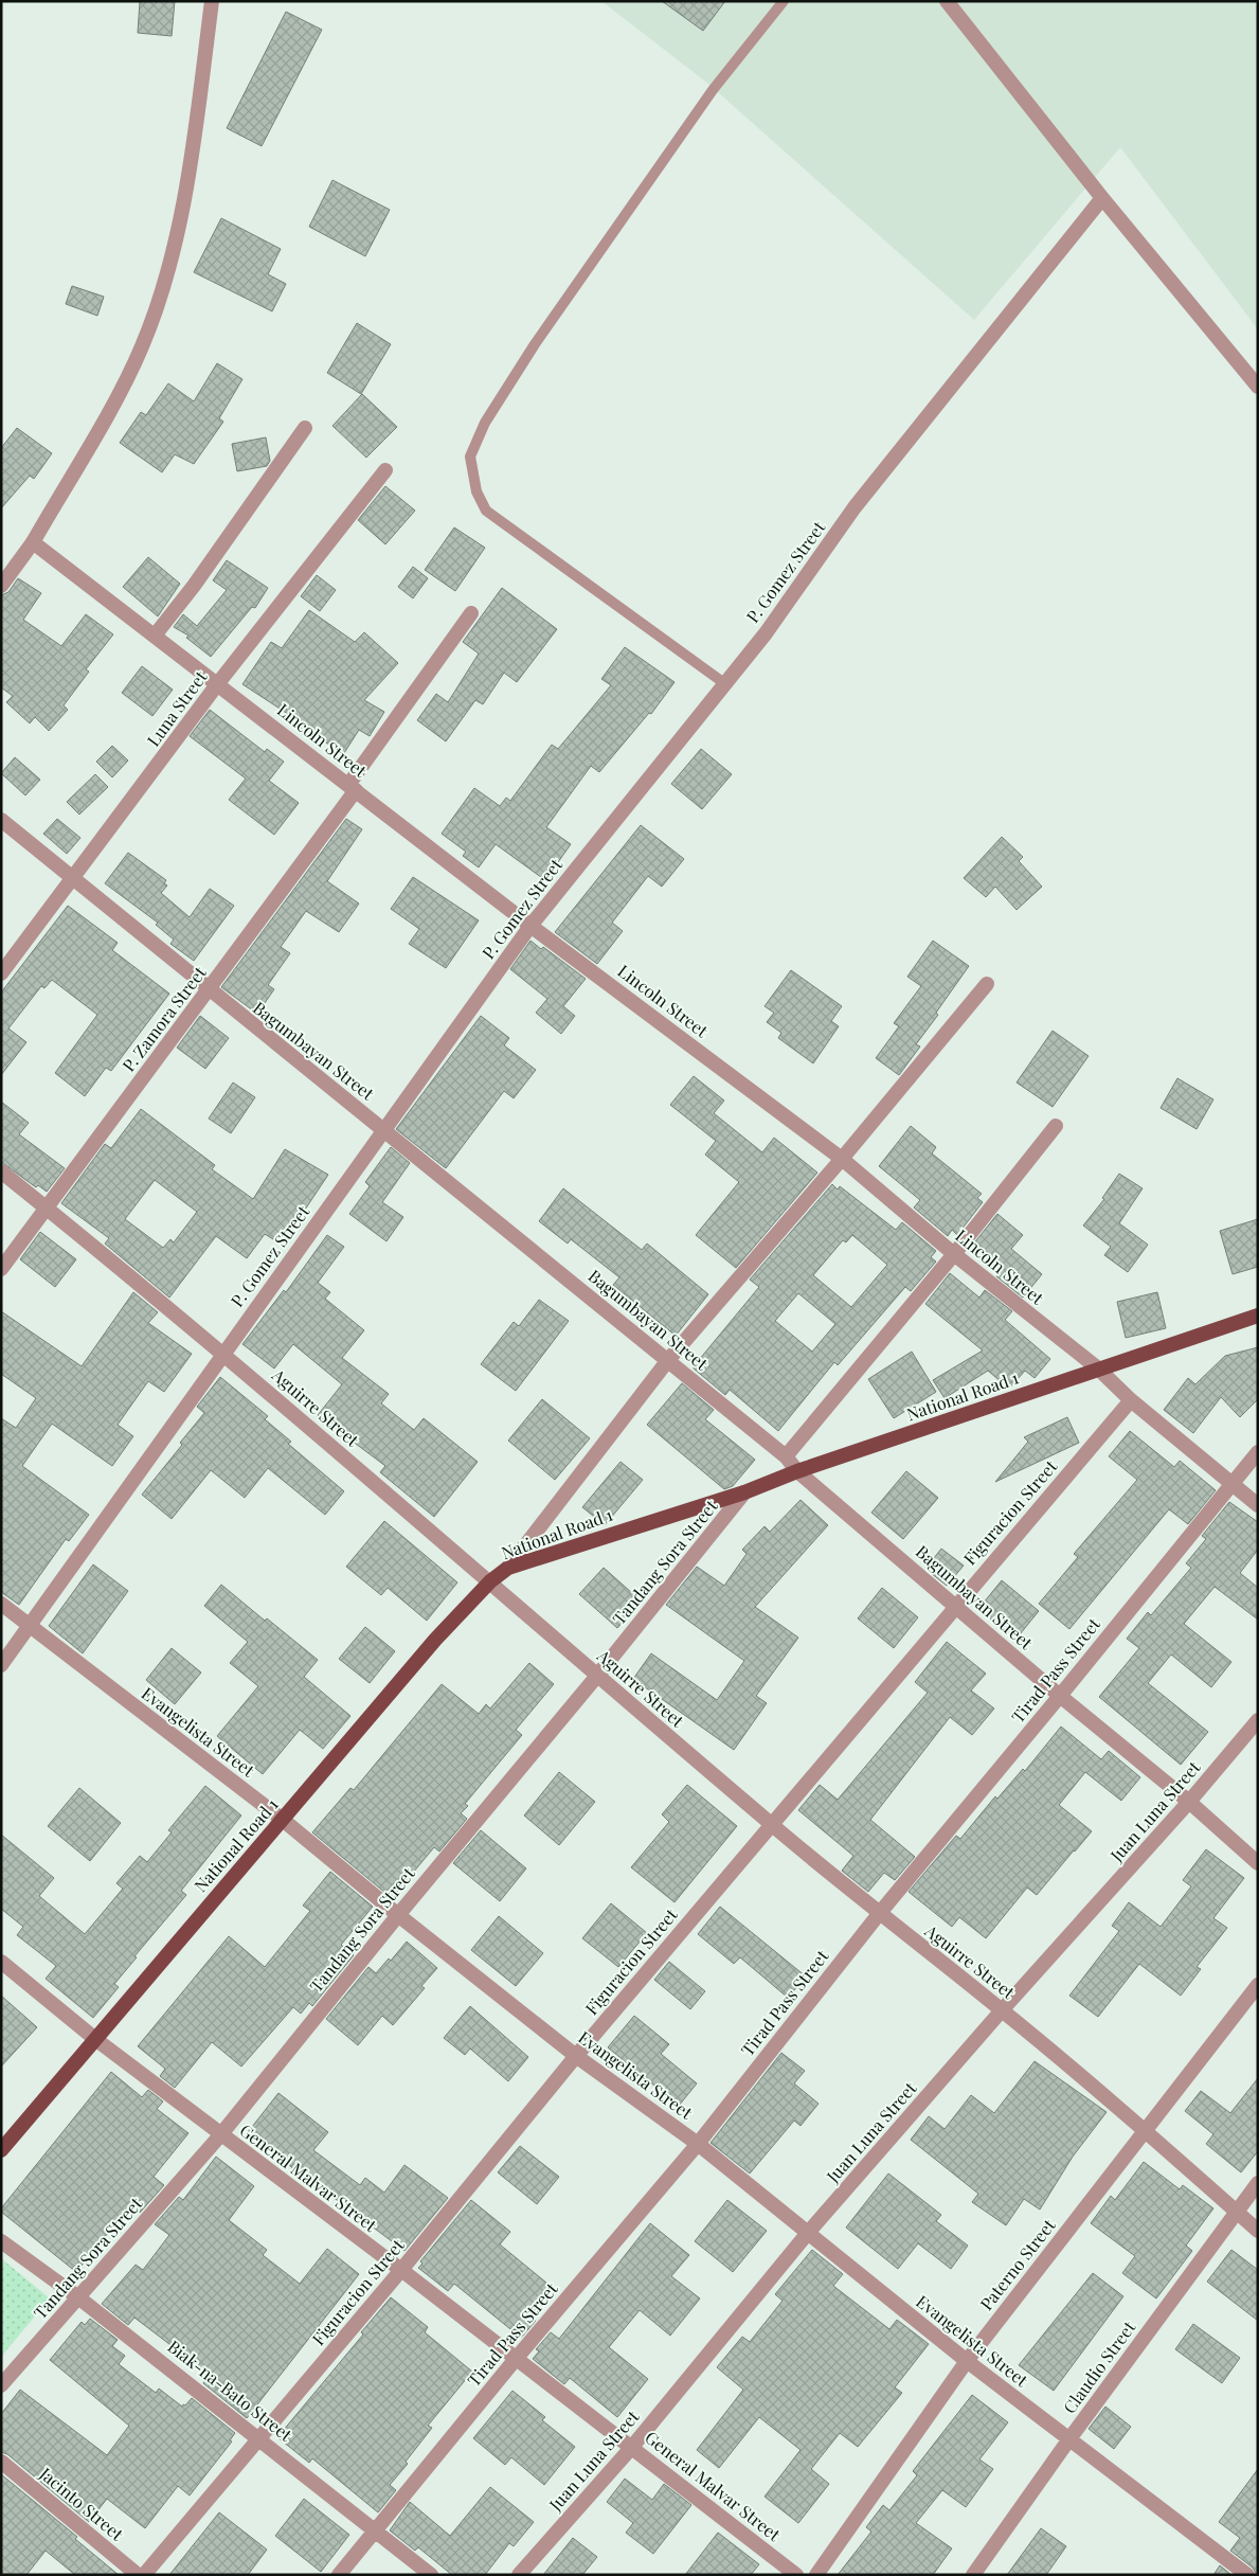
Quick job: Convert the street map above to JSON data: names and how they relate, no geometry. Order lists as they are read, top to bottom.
{
  "streets": {
    "main road": ["National Road 1"],
    "street": [
      "P. Gomez Street",
      "Luna Street",
      "Lincoln Street",
      "P. Zamora Street",
      "Bagumbayan Street",
      "Aguirre Street",
      "Figuracion Street",
      "Tandang Sora Street",
      "Tirad Pass Street",
      "Evangelista Street",
      "Juan Luna Street",
      "General Malvar Street",
      "Paterno Street",
      "Claudio Street",
      "Biak-na-Bato Street",
      "Jacinto Street"
    ]
  },
  "crossings": [
    ["P. Gomez Street", "Lincoln Street"],
    ["P. Gomez Street", "Bagumbayan Street"],
    ["P. Gomez Street", "Aguirre Street"],
    ["P. Gomez Street", "Evangelista Street"],
    ["Luna Street", "Lincoln Street"],
    ["Luna Street", "Bagumbayan Street"],
    ["Lincoln Street", "P. Zamora Street"],
    ["Lincoln Street", "National Road 1"],
    ["Lincoln Street", "Figuracion Street"],
    ["Lincoln Street", "Tirad Pass Street"],
    ["P. Zamora Street", "Bagumbayan Street"],
    ["P. Zamora Street", "Aguirre Street"],
    ["Bagumbayan Street", "National Road 1"],
    ["Bagumbayan Street", "Figuracion Street"],
    ["Bagumbayan Street", "Tirad Pass Street"],
    ["Bagumbayan Street", "Juan Luna Street"],
    ["National Road 1", "Aguirre Street"],
    ["National Road 1", "Tandang Sora Street"],
    ["National Road 1", "Evangelista Street"],
    ["National Road 1", "General Malvar Street"],
    ["Aguirre Street", "Figuracion Street"],
    ["Aguirre Street", "Tandang Sora Street"],
    ["Aguirre Street", "Tirad Pass Street"],
    ["Aguirre Street", "Juan Luna Street"],
    ["Aguirre Street", "Paterno Street"],
    ["Aguirre Street", "Claudio Street"],
    ["Figuracion Street", "Evangelista Street"],
    ["Figuracion Street", "General Malvar Street"],
    ["Figuracion Street", "Biak-na-Bato Street"],
    ["Tandang Sora Street", "Evangelista Street"],
    ["Tandang Sora Street", "General Malvar Street"],
    ["Tandang Sora Street", "Biak-na-Bato Street"],
    ["Tirad Pass Street", "Evangelista Street"],
    ["Tirad Pass Street", "General Malvar Street"],
    ["Tirad Pass Street", "Biak-na-Bato Street"],
    ["Evangelista Street", "Juan Luna Street"],
    ["Evangelista Street", "Paterno Street"],
    ["Evangelista Street", "Claudio Street"],
    ["Juan Luna Street", "General Malvar Street"]
  ]
}
